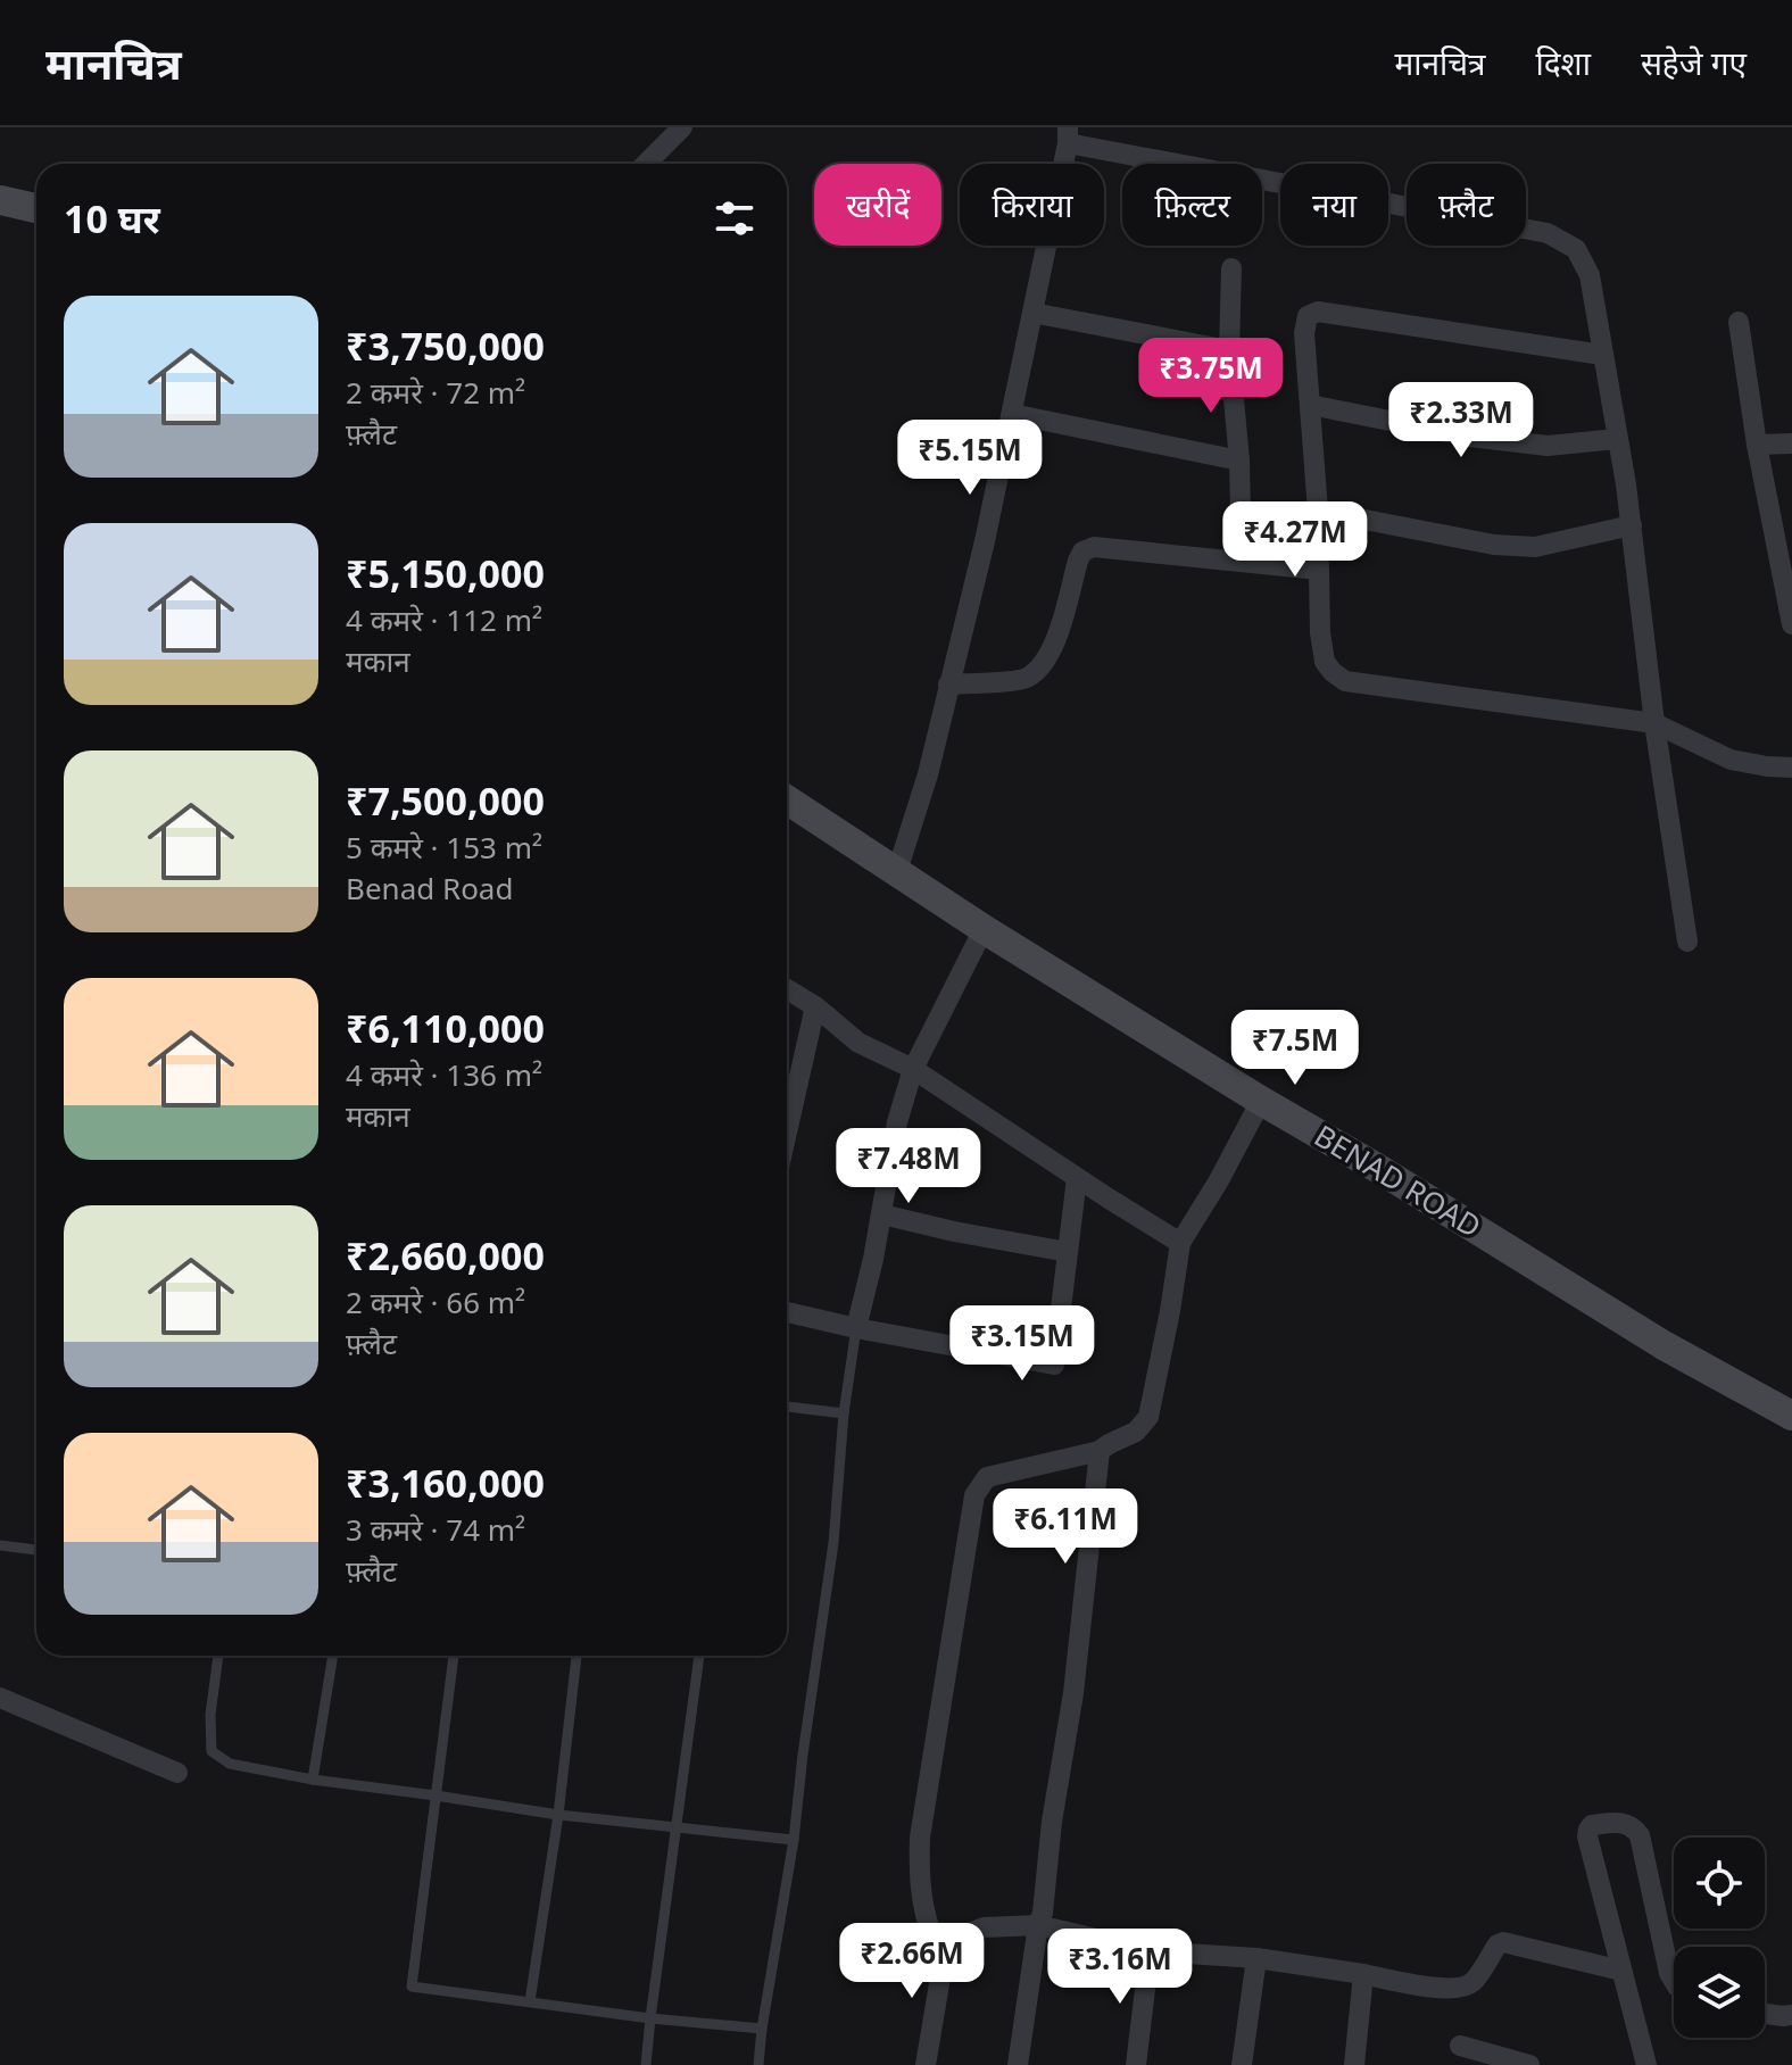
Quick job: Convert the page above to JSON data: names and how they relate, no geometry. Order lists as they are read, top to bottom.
{
  "streets": {
    "main road": ["BENAD ROAD"]
  },
  "page": {
    "header": "मानचित्र",
    "nav": ["मानचित्र", "दिशा", "सहेजे गए"],
    "chip": [
      "खरीदें",
      "किराया",
      "फ़िल्टर",
      "नया",
      "फ़्लैट"
    ],
    "heading": "10 घर",
    "list": [
      {
        "name": "₹3,750,000",
        "note": "2 कमरे · 72 m² · फ़्लैट"
      },
      {
        "name": "₹5,150,000",
        "note": "4 कमरे · 112 m² · मकान"
      },
      {
        "name": "₹7,500,000",
        "note": "5 कमरे · 153 m² · Benad Road"
      },
      {
        "name": "₹6,110,000",
        "note": "4 कमरे · 136 m² · मकान"
      },
      {
        "name": "₹2,660,000",
        "note": "2 कमरे · 66 m² · फ़्लैट"
      },
      {
        "name": "₹3,160,000",
        "note": "3 कमरे · 74 m² · फ़्लैट"
      }
    ],
    "price": [
      "₹3.75M",
      "₹2.33M",
      "₹5.15M",
      "₹4.27M",
      "₹7.5M",
      "₹7.48M",
      "₹3.15M",
      "₹6.11M",
      "₹2.66M",
      "₹3.16M"
    ]
  }
}
